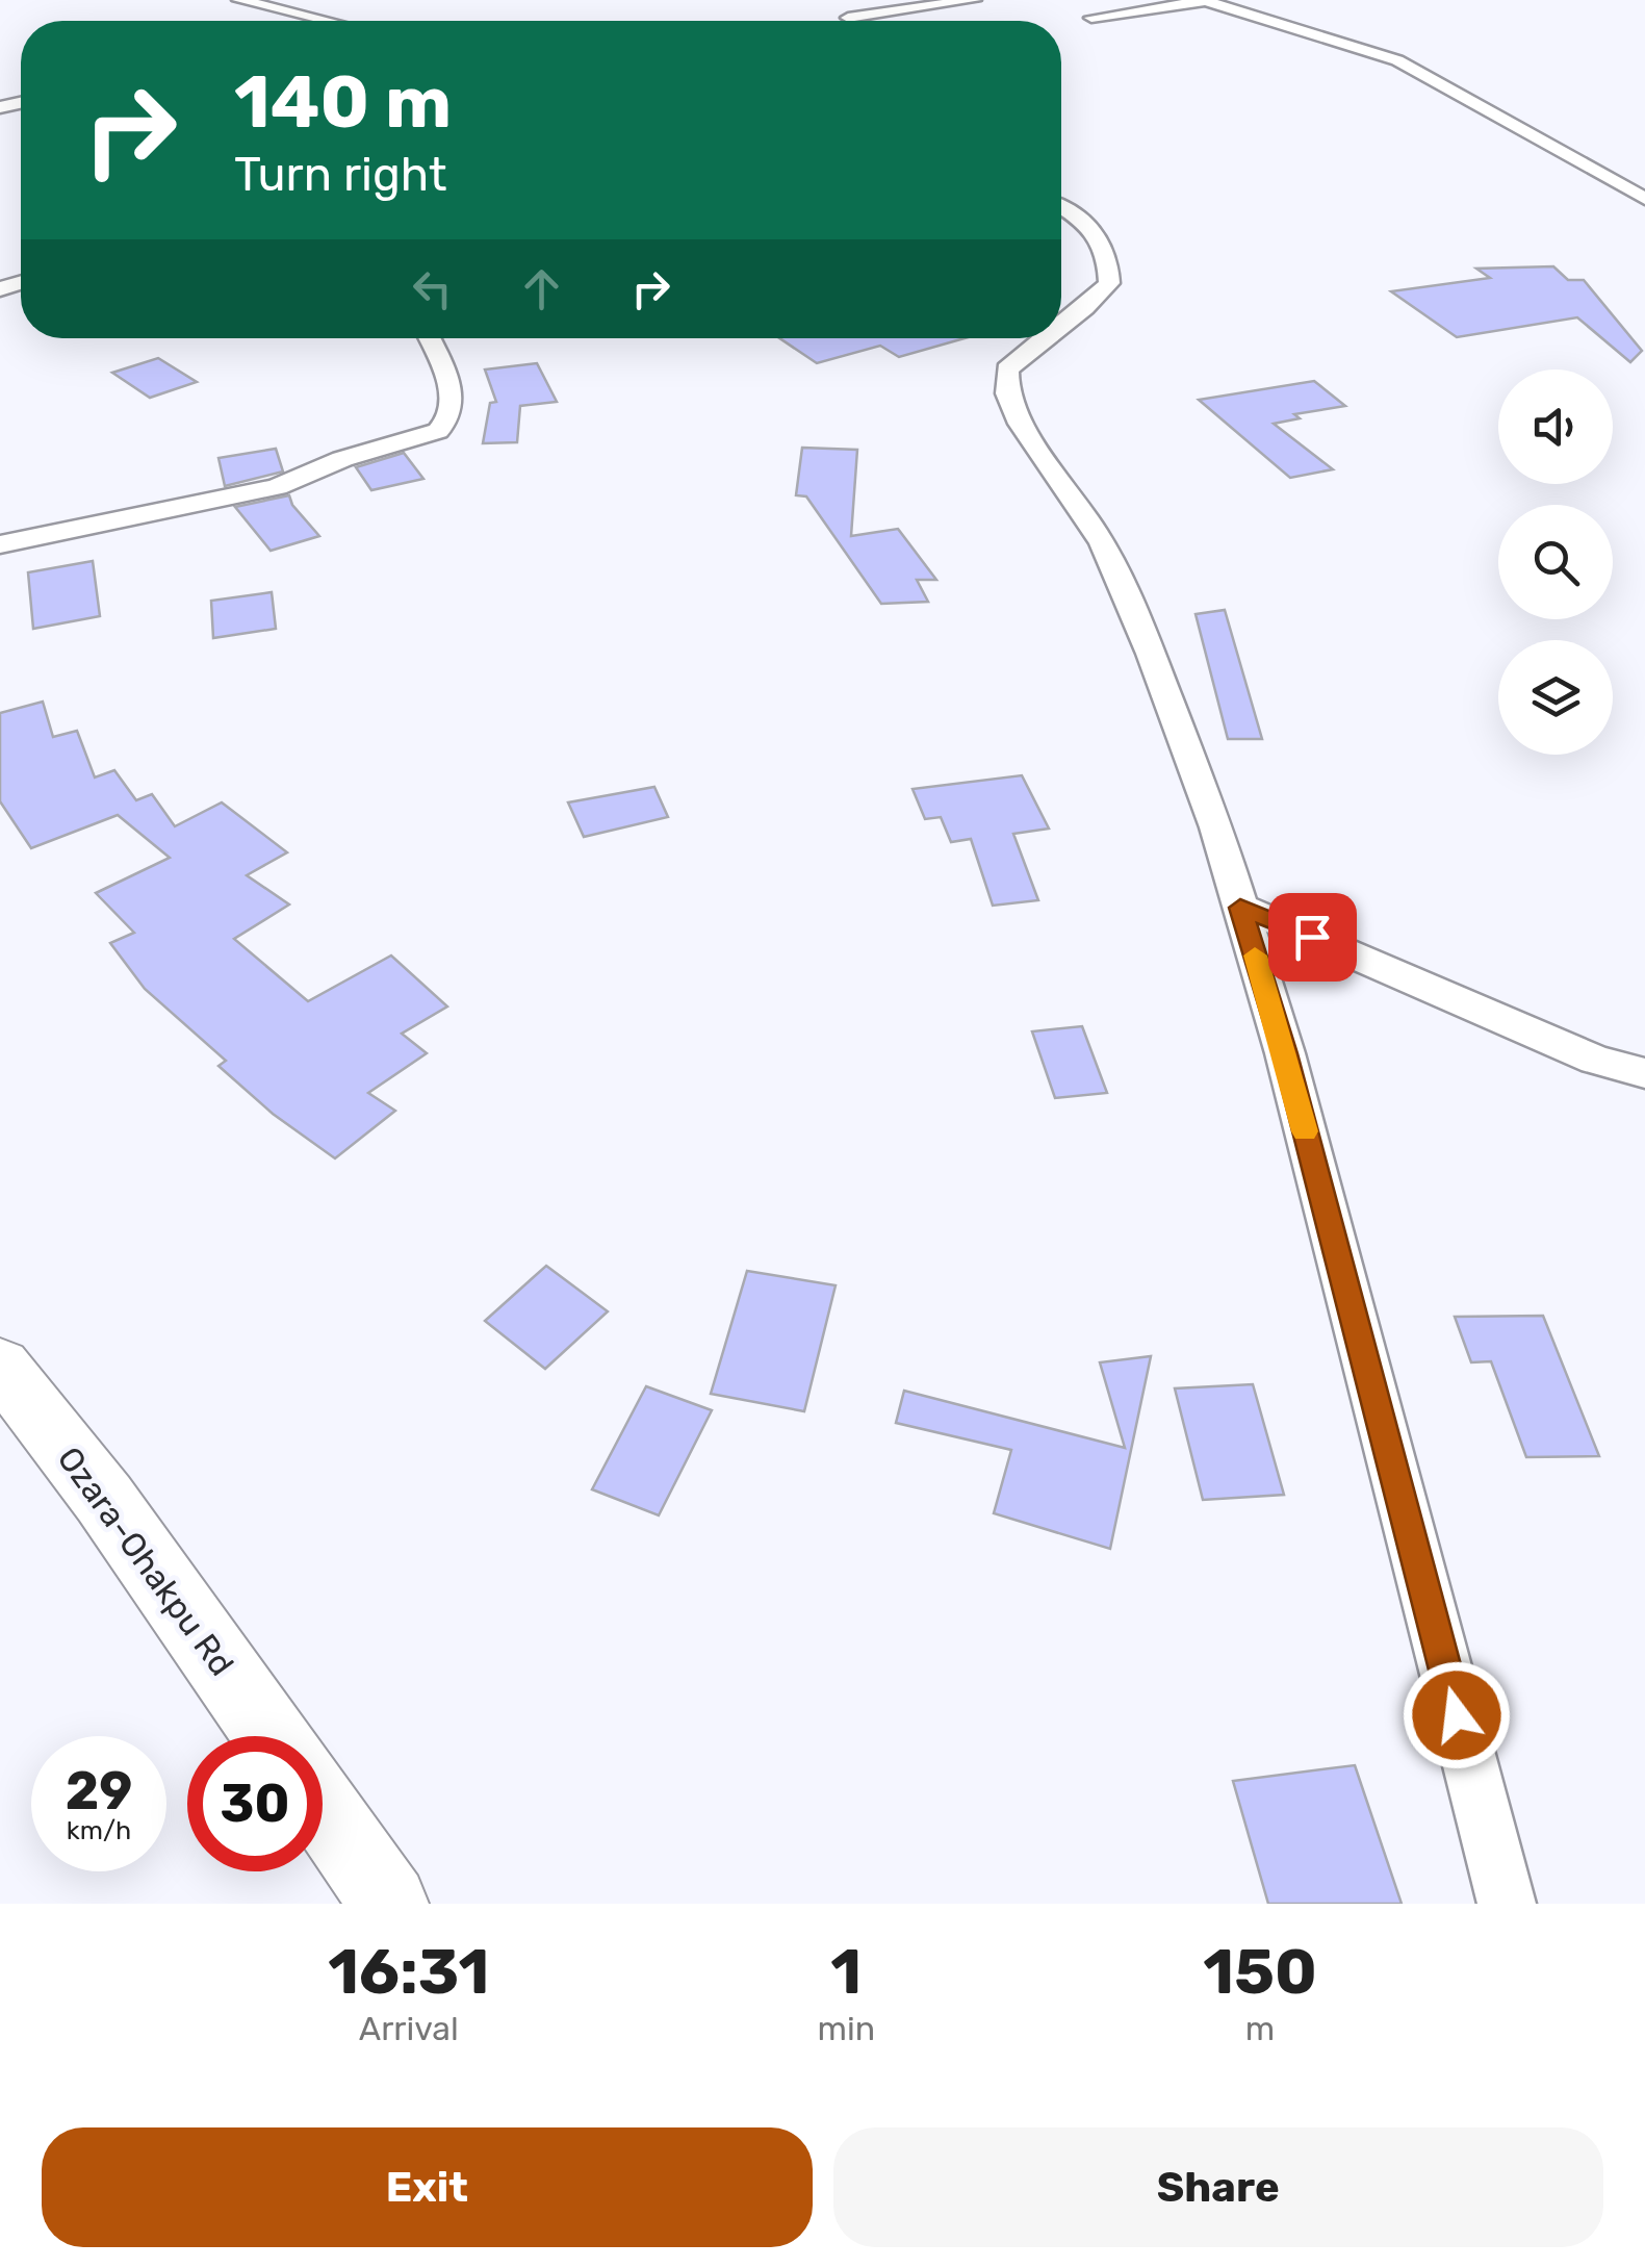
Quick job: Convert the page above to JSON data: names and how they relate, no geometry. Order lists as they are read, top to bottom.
{
  "streets": {
    "main road": ["Ozara-Ohakpu Rd"]
  },
  "page": {
    "turn": ["140 m", "Turn right"],
    "speed": "29 km/h",
    "limit": "30",
    "eta": [
      "16:31",
      "Arrival",
      "1",
      "min",
      "150",
      "m"
    ],
    "buttons": ["Exit", "Share"]
  }
}
